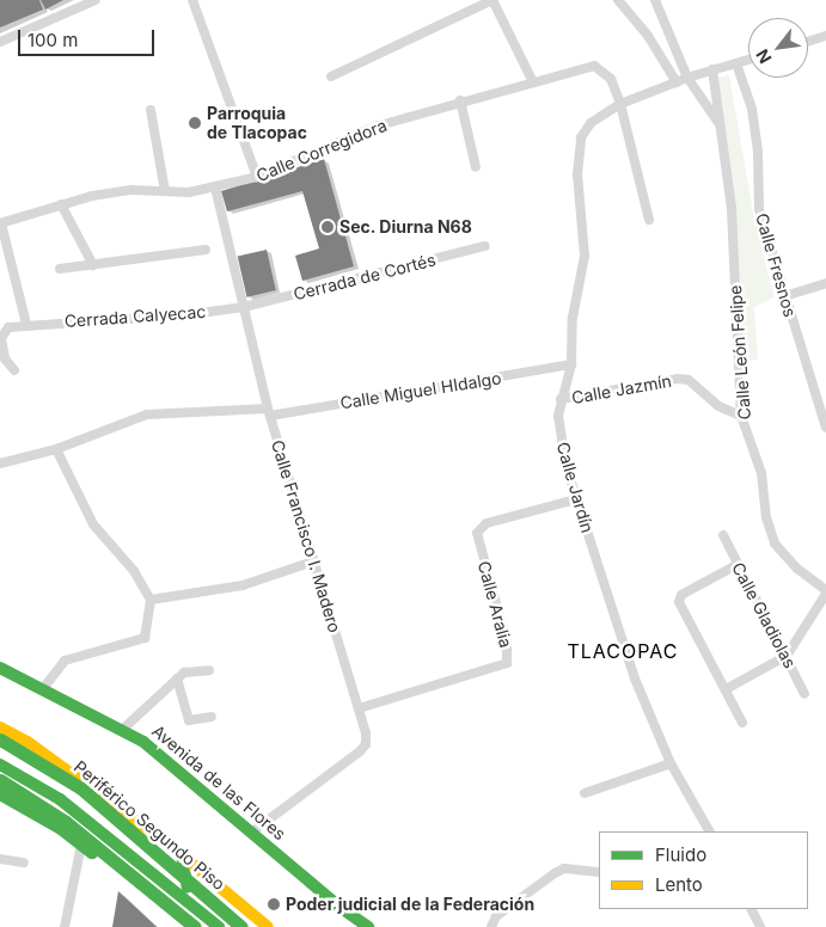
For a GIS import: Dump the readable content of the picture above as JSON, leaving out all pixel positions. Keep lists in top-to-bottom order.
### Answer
{
  "streets": {
    "main road": ["Avenida de las Flores", "Periférico Segundo Piso"],
    "street": [
      "Calle Corregidora",
      "Calle Fresnos",
      "Cerrada de Cortés",
      "Cerrada Calyecac",
      "Calle León Felipe",
      "Calle Jazmín",
      "Calle Miguel HIdalgo",
      "Calle Jardín",
      "Calle Francisco I. Madero",
      "Calle Aralia",
      "Calle Gladiolas"
    ]
  },
  "crossings": [
    ["Calle Corregidora", "Calle Jardín"],
    ["Calle Corregidora", "Calle Francisco I. Madero"],
    ["Calle Fresnos", "Calle Jardín"],
    ["Cerrada de Cortés", "Cerrada Calyecac"],
    ["Cerrada de Cortés", "Calle Francisco I. Madero"],
    ["Cerrada Calyecac", "Calle Francisco I. Madero"],
    ["Calle León Felipe", "Calle Jazmín"],
    ["Calle León Felipe", "Calle Jardín"],
    ["Calle Jazmín", "Calle Jardín"],
    ["Calle Miguel HIdalgo", "Calle Jardín"],
    ["Calle Miguel HIdalgo", "Calle Francisco I. Madero"],
    ["Calle Jardín", "Calle Aralia"],
    ["Calle Francisco I. Madero", "Calle Aralia"],
    ["Calle Francisco I. Madero", "Avenida de las Flores"]
  ],
  "districts": ["TLACOPAC"],
  "places": ["Parroquia de Tlacopac", "Sec. Diurna N68", "Poder judicial de la Federación"],
  "legend": ["Fluido", "Lento"],
  "scale_bar": "100 m",
  "north": "bottom left"
}
